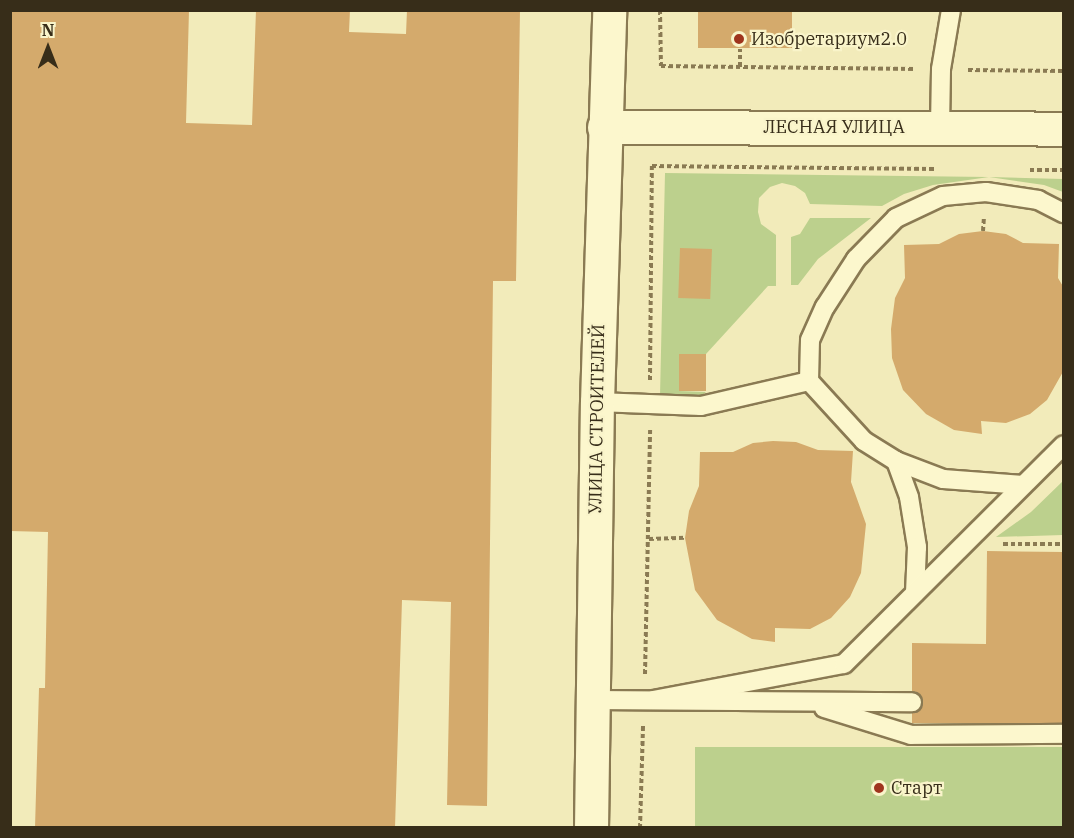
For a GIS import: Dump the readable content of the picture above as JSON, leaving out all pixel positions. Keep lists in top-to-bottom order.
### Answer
{
  "streets": {
    "street": ["ЛЕСНАЯ УЛИЦА", "УЛИЦА СТРОИТЕЛЕЙ"]
  },
  "crossings": [
    ["ЛЕСНАЯ УЛИЦА", "УЛИЦА СТРОИТЕЛЕЙ"]
  ],
  "places": ["Изобретариум2.0", "Старт"],
  "north": "top"
}
